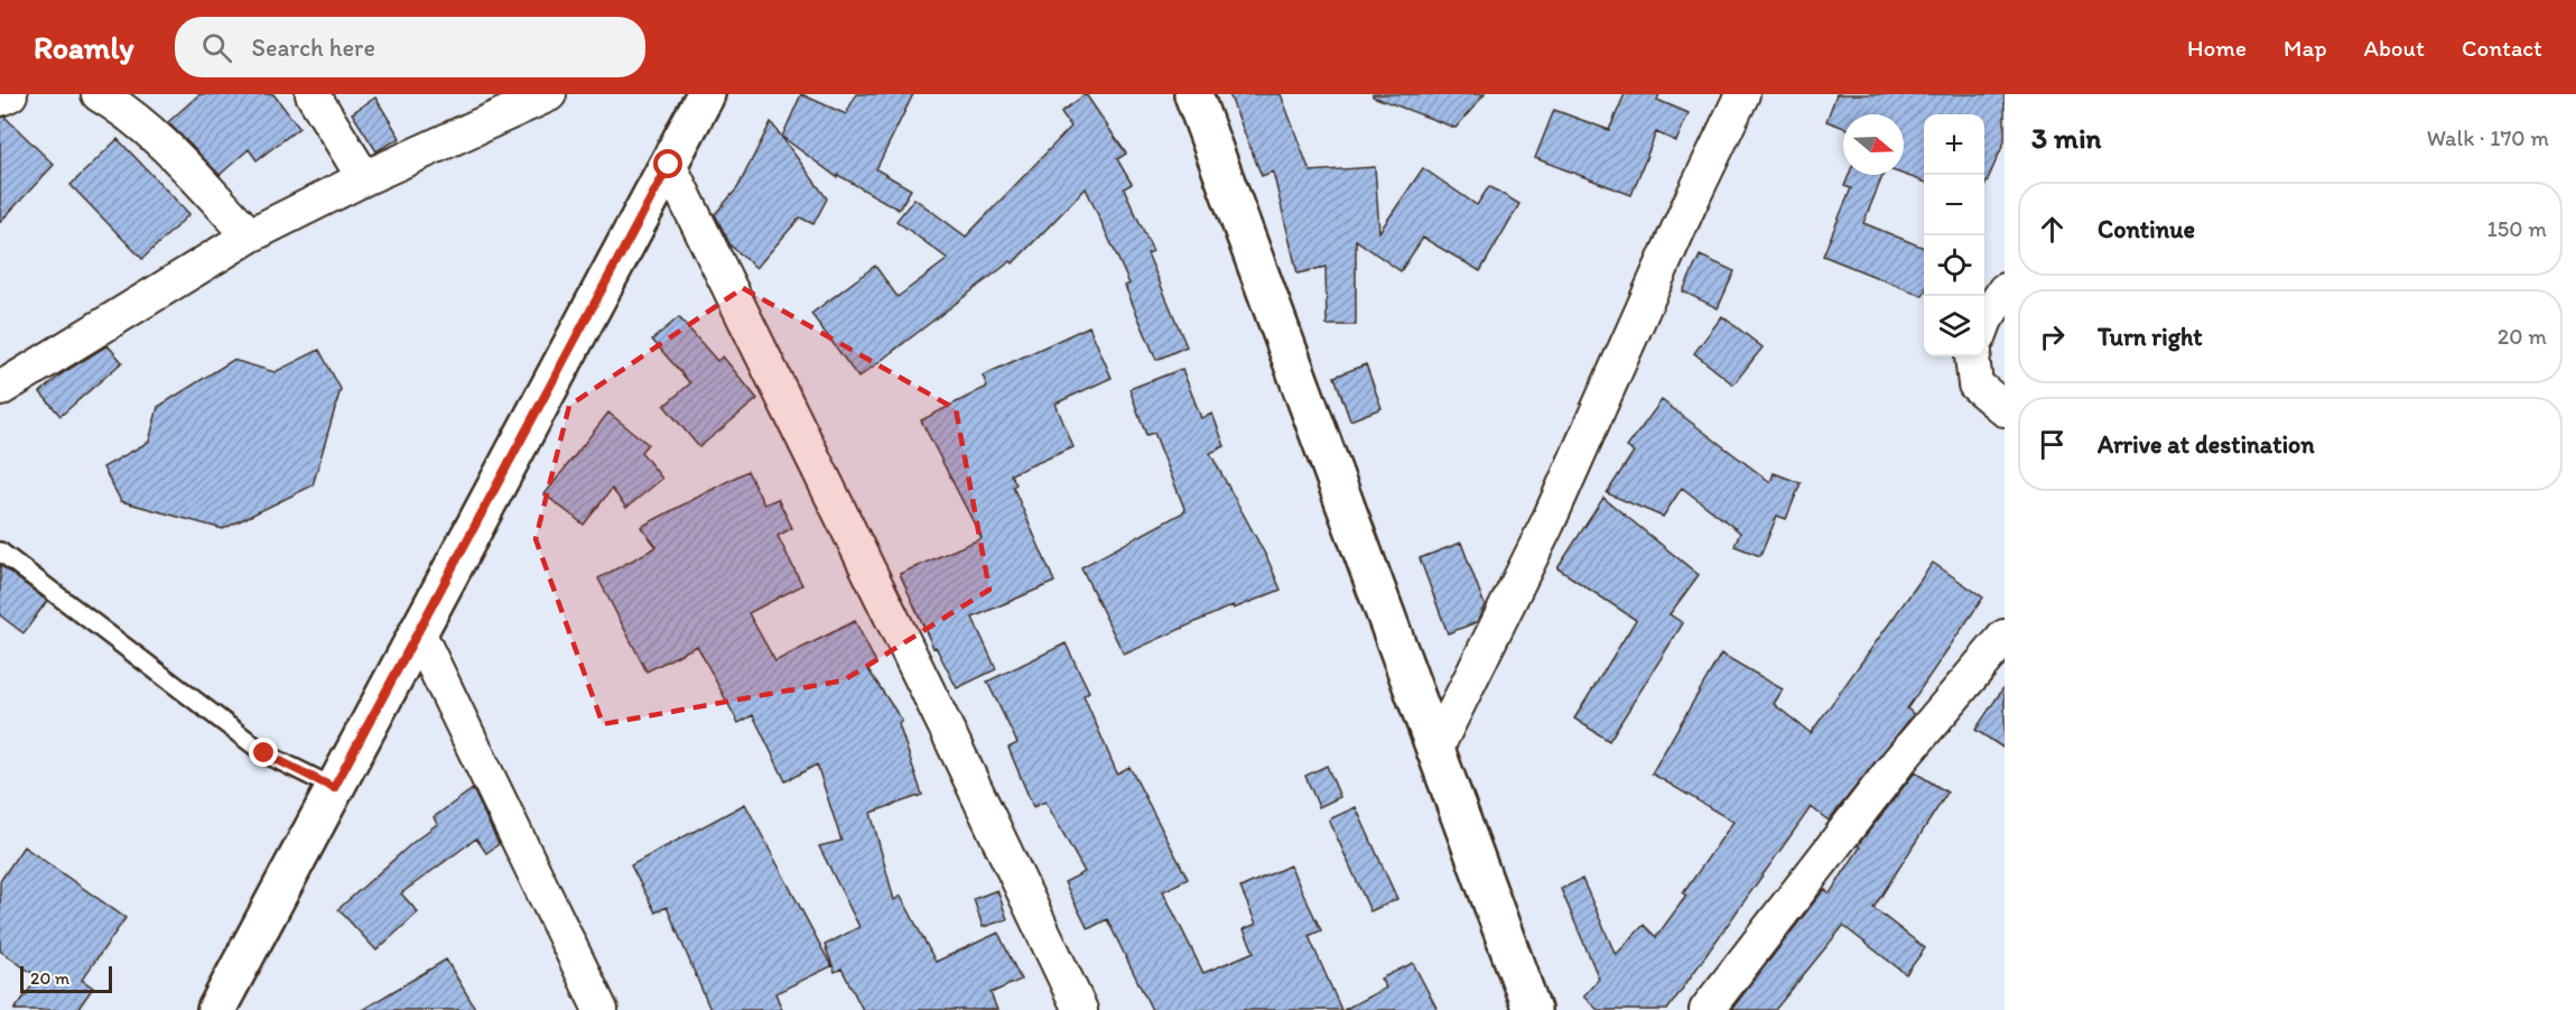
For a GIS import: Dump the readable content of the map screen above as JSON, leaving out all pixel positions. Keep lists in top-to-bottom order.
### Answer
{
  "scale_bar": "20 m",
  "north": "right",
  "page": {
    "header": "Roamly",
    "search": "Search here",
    "nav": [
      "Home",
      "Map",
      "About",
      "Contact"
    ],
    "heading": ["3 min", "Walk · 170 m"],
    "map_buttons": ["+", "−"],
    "list": [
      ["Continue", "150 m"],
      ["Turn right", "20 m"],
      "Arrive at destination"
    ],
    "scale": "20 m"
  }
}
